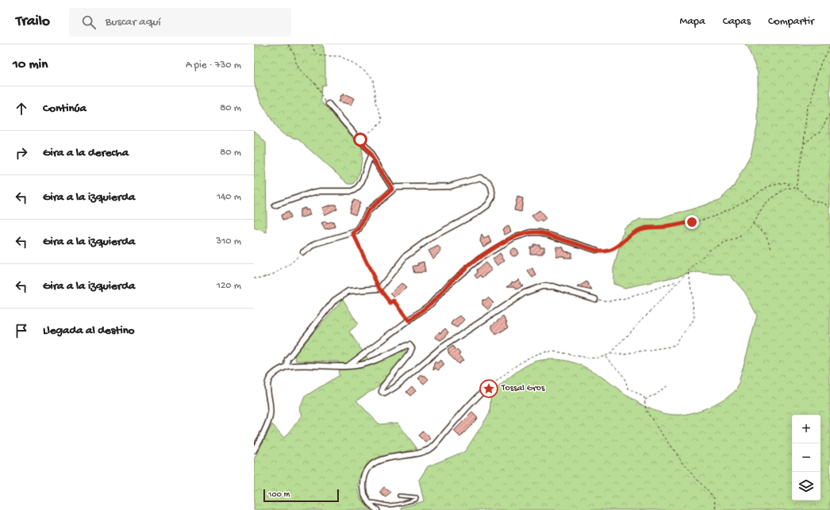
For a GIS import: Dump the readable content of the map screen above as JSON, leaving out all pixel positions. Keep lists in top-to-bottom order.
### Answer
{
  "places": {
    "place": ["Tossal Gros"]
  },
  "scale_bar": "100 m",
  "page": {
    "header": "Trailo",
    "search": "Buscar aquí",
    "nav": ["Mapa", "Capas", "Compartir"],
    "heading": ["10 min", "A pie · 730 m"],
    "list": [
      ["Continúa", "80 m"],
      ["Gira a la derecha", "80 m"],
      ["Gira a la izquierda", "140 m"],
      ["Gira a la izquierda", "310 m"],
      ["Gira a la izquierda", "120 m"],
      "Llegada al destino"
    ],
    "map_buttons": ["+", "−"],
    "scale": "100 m"
  }
}
